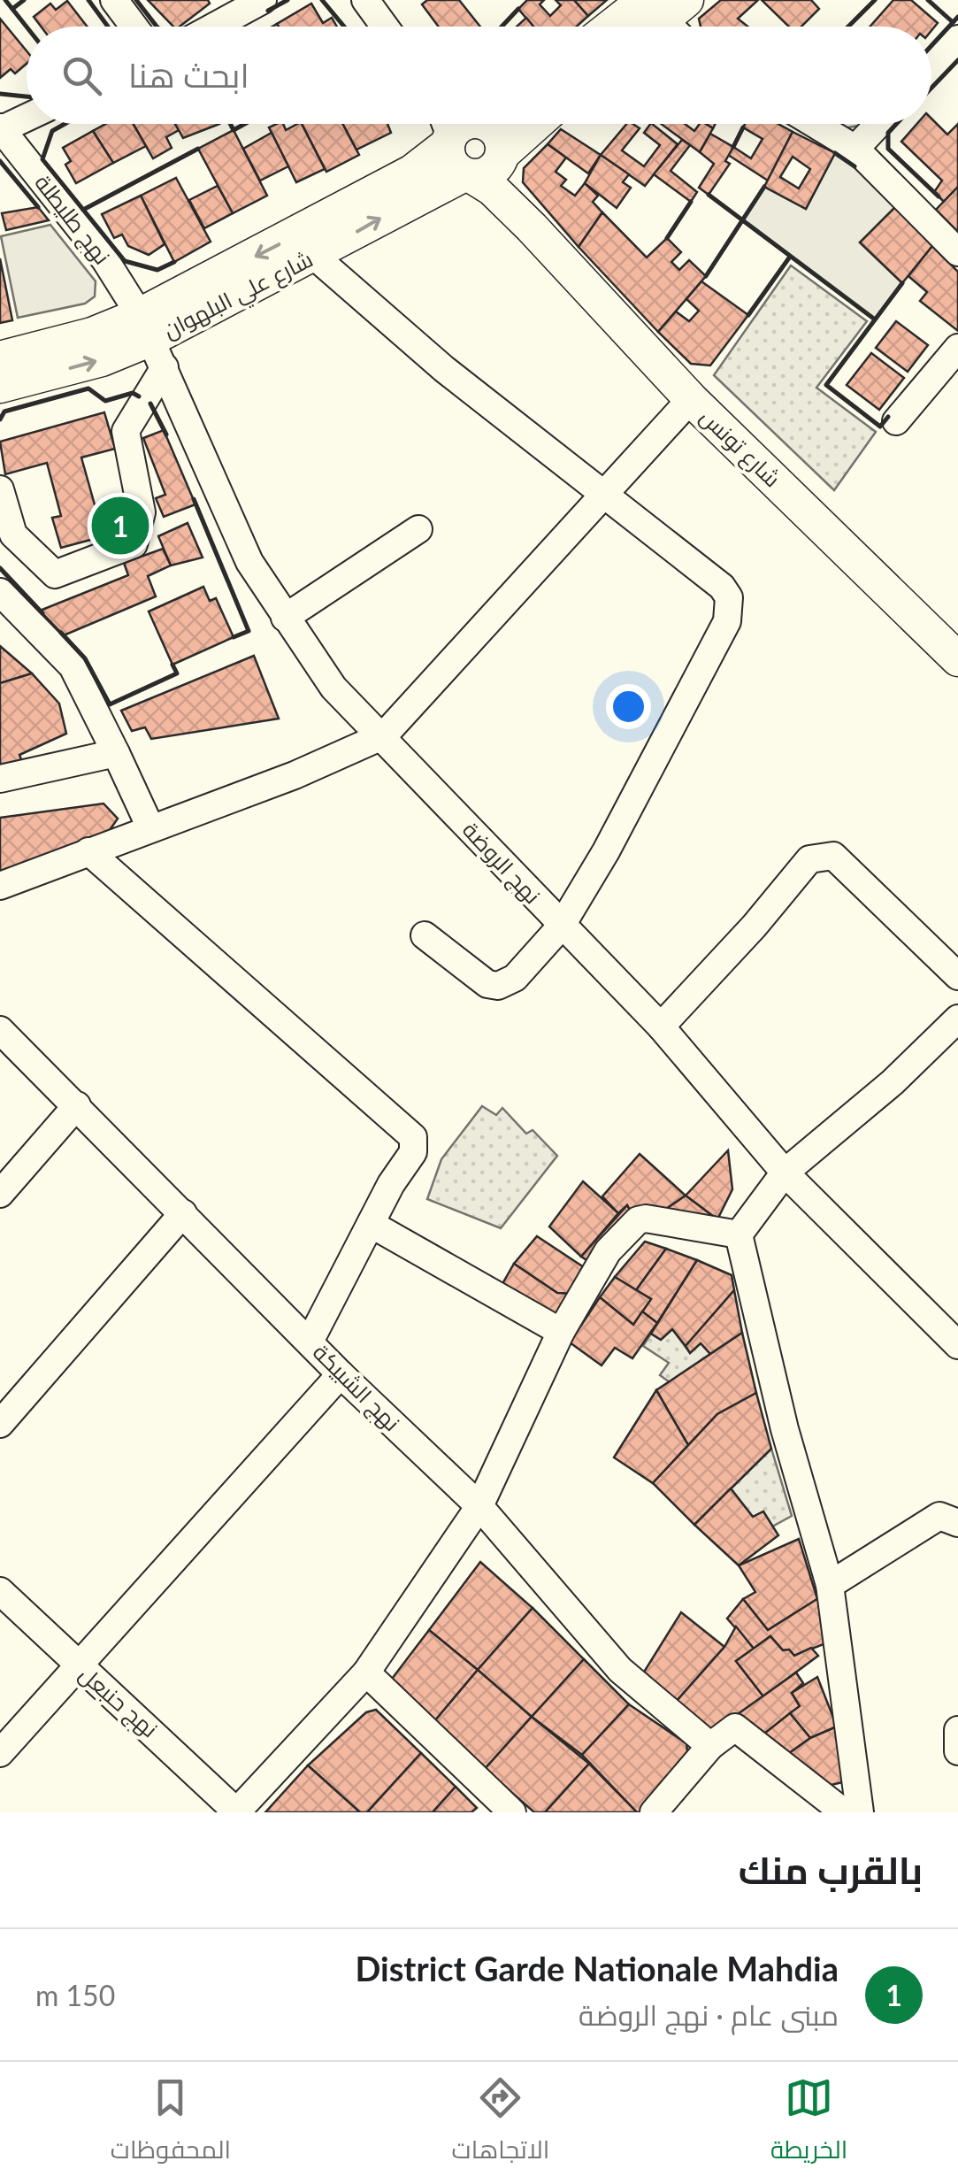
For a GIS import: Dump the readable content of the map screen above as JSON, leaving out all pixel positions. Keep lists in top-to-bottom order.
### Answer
{
  "streets": {
    "main road": ["شارع علي البلهوان", "شارع تونس"],
    "street": [
      "نهج طليطلة",
      "نهج الروضة",
      "نهج الشبيكة",
      "نهج حنبعل"
    ]
  },
  "crossings": [
    ["نهج طليطلة", "شارع علي البلهوان"],
    ["نهج طليطلة", "نهج الروضة"],
    ["شارع علي البلهوان", "شارع تونس"],
    ["شارع علي البلهوان", "نهج الروضة"]
  ],
  "page": {
    "search": "ابحث هنا",
    "pins": "1",
    "heading": "بالقرب منك",
    "list": [
      {
        "mark": "1",
        "name": "District Garde Nationale Mahdia",
        "note": "مبنى عام · نهج الروضة",
        "value": "150 m"
      }
    ],
    "nav": ["الخريطة", "الاتجاهات", "المحفوظات"]
  }
}
